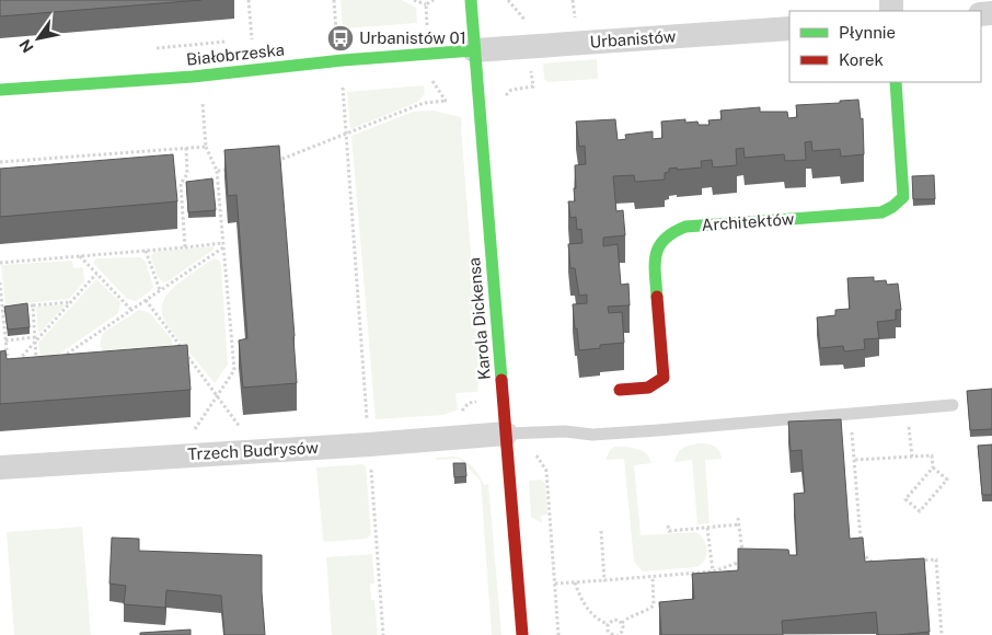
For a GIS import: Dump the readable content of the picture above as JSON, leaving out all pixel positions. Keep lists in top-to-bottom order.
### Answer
{
  "streets": {
    "street": [
      "Urbanistów",
      "Białobrzeska",
      "Architektów",
      "Karola Dickensa",
      "Trzech Budrysów"
    ]
  },
  "crossings": [
    ["Urbanistów", "Białobrzeska"],
    ["Urbanistów", "Karola Dickensa"],
    ["Białobrzeska", "Karola Dickensa"],
    ["Karola Dickensa", "Trzech Budrysów"]
  ],
  "places": {
    "bus stop": ["Urbanistów 01"]
  },
  "legend": ["Płynnie", "Korek"],
  "north": "bottom left"
}
